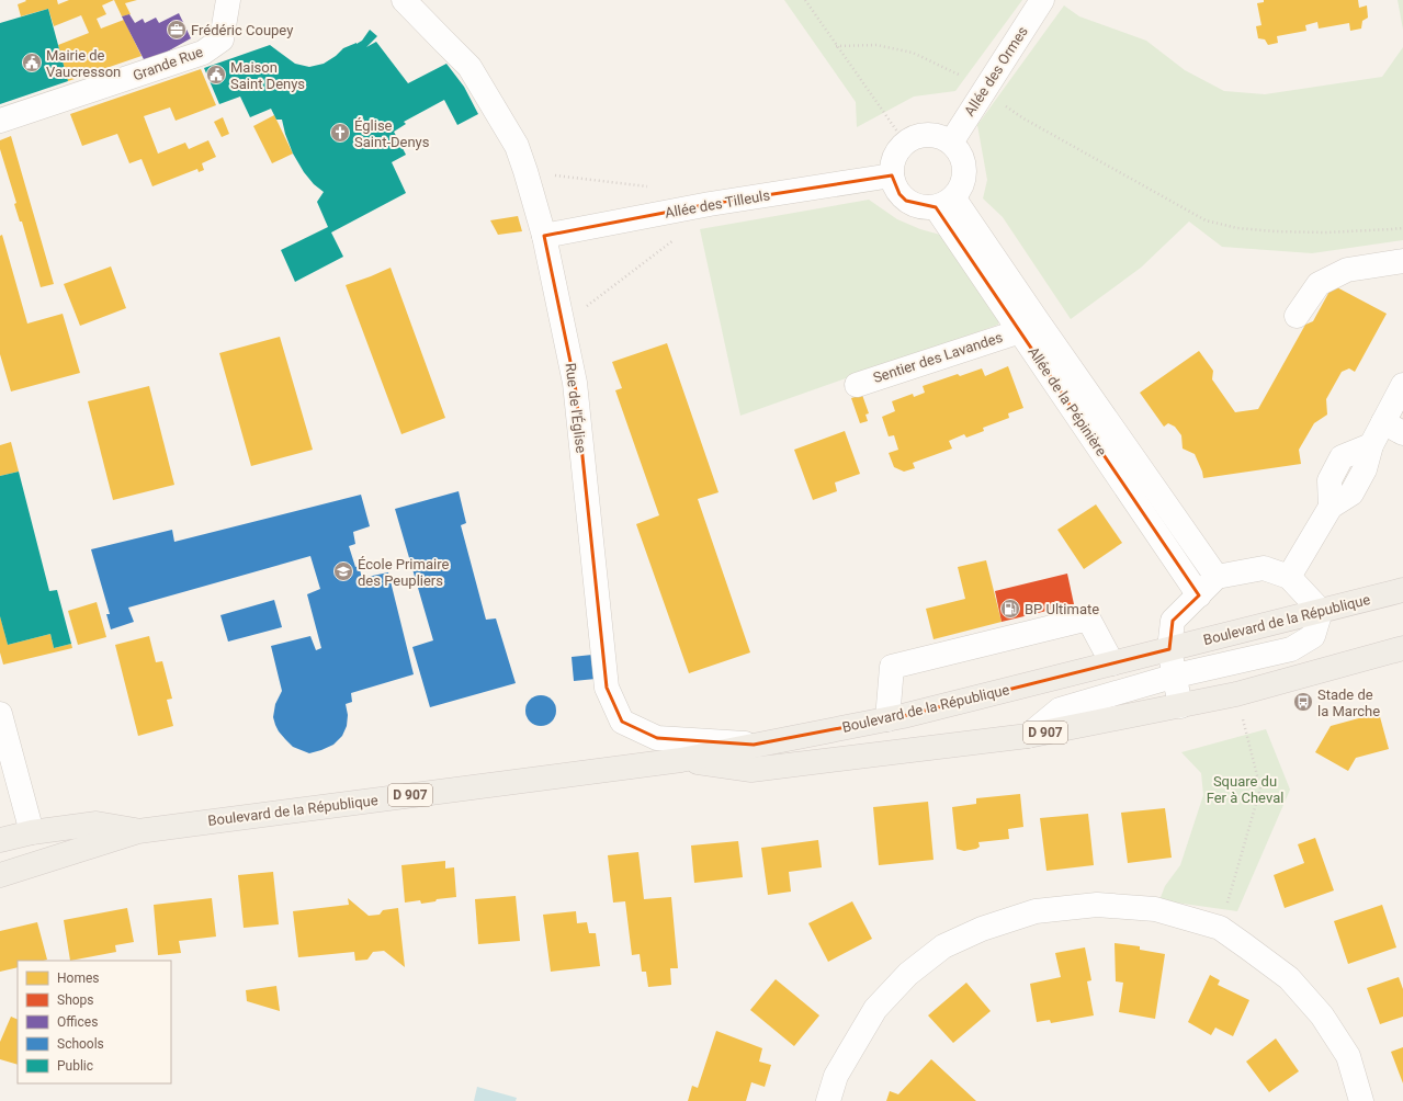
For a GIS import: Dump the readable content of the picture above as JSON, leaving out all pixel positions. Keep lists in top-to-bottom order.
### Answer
{
  "streets": {
    "main road": ["Boulevard de la République", "D 907"],
    "street": [
      "Grande Rue",
      "Allée des Ormes",
      "Allée des Tilleuls",
      "Sentier des Lavandes",
      "Allée de la Pépinière",
      "Rue de l'Église"
    ]
  },
  "crossings": [
    ["Allée des Ormes", "Allée des Tilleuls"],
    ["Allée des Ormes", "Allée de la Pépinière"],
    ["Allée des Tilleuls", "Allée de la Pépinière"],
    ["Allée des Tilleuls", "Rue de l'Église"],
    ["Sentier des Lavandes", "Allée de la Pépinière"],
    ["Rue de l'Église", "Boulevard de la République"]
  ],
  "parks": ["Square du Fer à Cheval"],
  "places": {
    "office": ["Frédéric Coupey"],
    "public building": ["Mairie de Vaucresson", "Maison Saint Denys"],
    "church": ["Église Saint-Denys"],
    "school or university": ["École Primaire des Peupliers"],
    "fuel station": ["BP Ultimate"],
    "bus stop": ["Stade de la Marche"]
  },
  "legend": [
    "Homes",
    "Shops",
    "Offices",
    "Schools",
    "Public"
  ]
}
